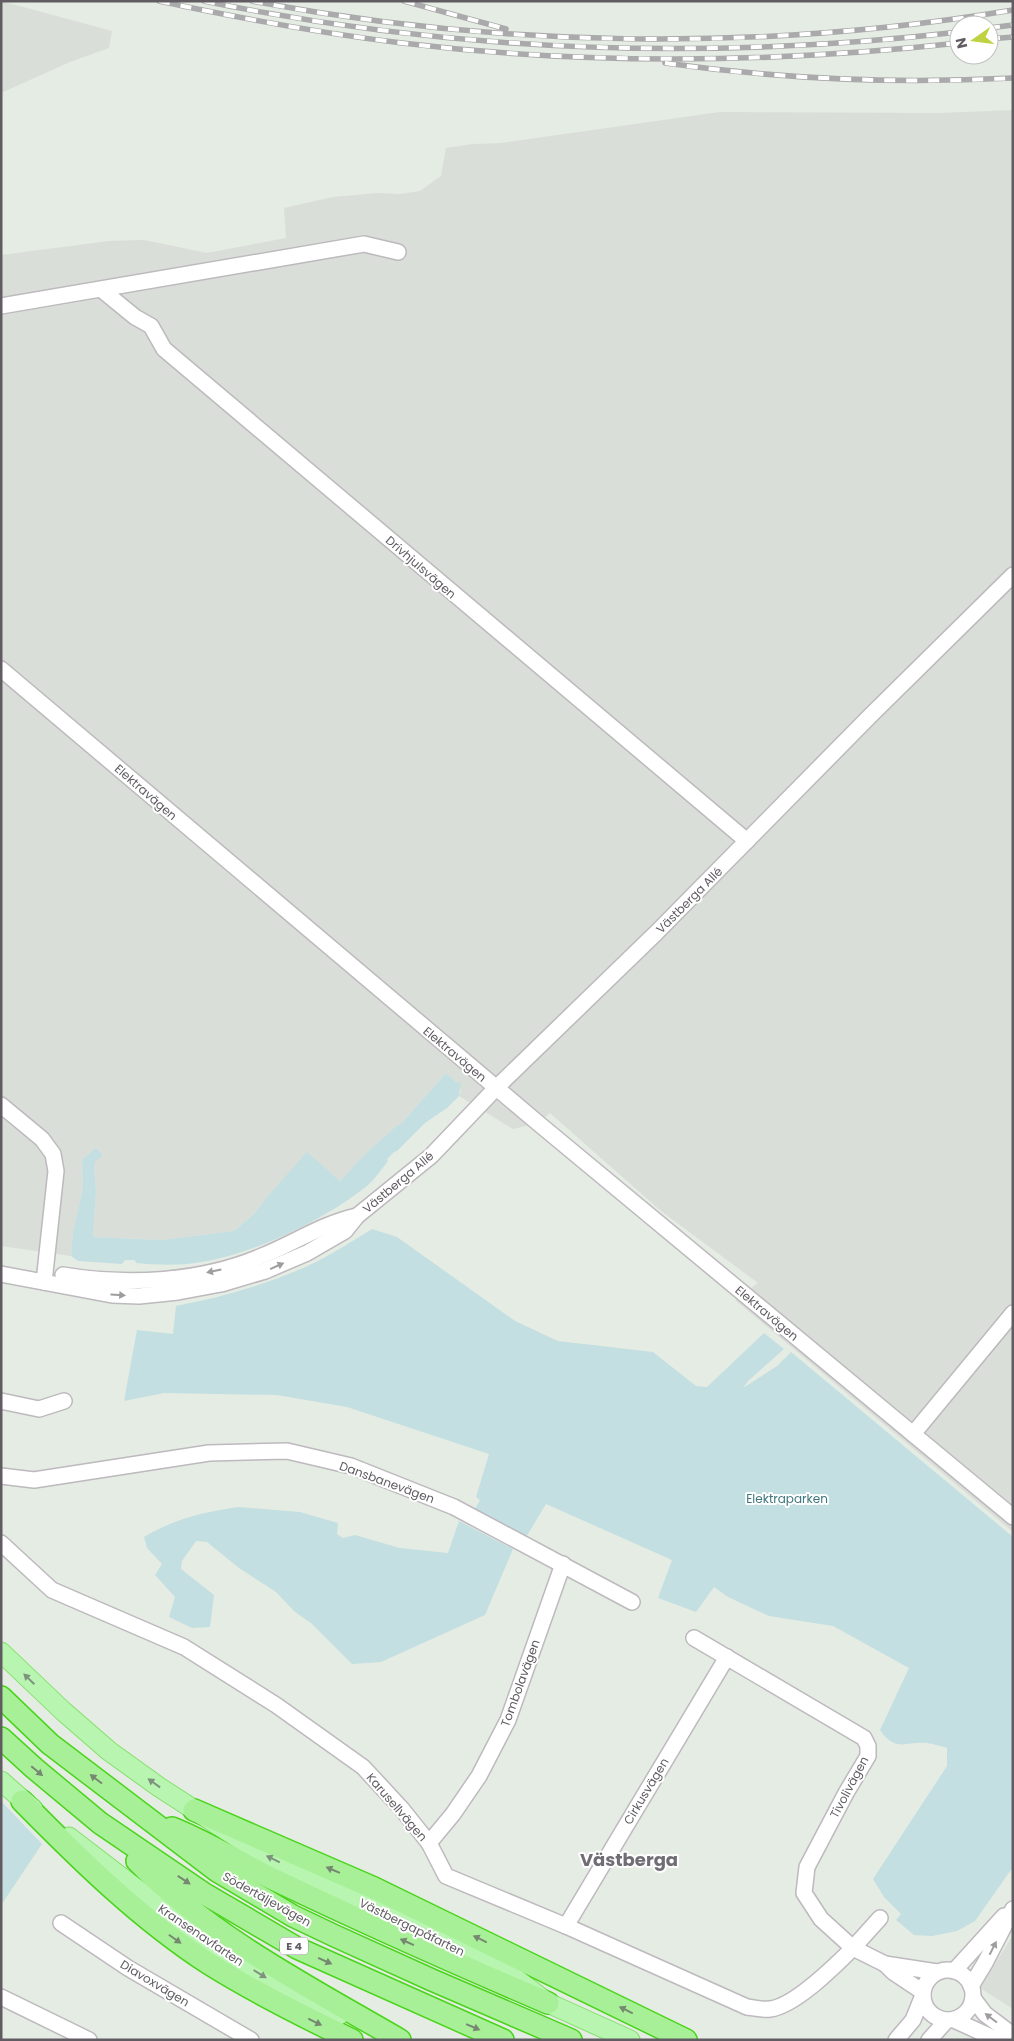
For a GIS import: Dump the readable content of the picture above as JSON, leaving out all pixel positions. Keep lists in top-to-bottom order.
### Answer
{
  "streets": {
    "highway": ["Södertäljevägen", "E 4"],
    "main road": ["Västbergapåfarten", "Kransenavfarten"],
    "street": [
      "Drivhjulsvägen",
      "Elektravägen",
      "Västberga Allé",
      "Dansbanevägen",
      "Tombolavägen",
      "Tivolivägen",
      "Cirkusvägen",
      "Karusellvägen",
      "Diavoxvägen"
    ]
  },
  "crossings": [
    ["Drivhjulsvägen", "Västberga Allé"],
    ["Elektravägen", "Västberga Allé"],
    ["Dansbanevägen", "Tombolavägen"],
    ["Tombolavägen", "Karusellvägen"],
    ["Tivolivägen", "Cirkusvägen"],
    ["Tivolivägen", "Karusellvägen"],
    ["Cirkusvägen", "Karusellvägen"],
    ["Södertäljevägen", "E 4"],
    ["Kransenavfarten", "E 4"]
  ],
  "one_way": ["Västbergapåfarten"],
  "districts": ["Västberga"],
  "parks": ["Elektraparken"],
  "north": "left"
}
